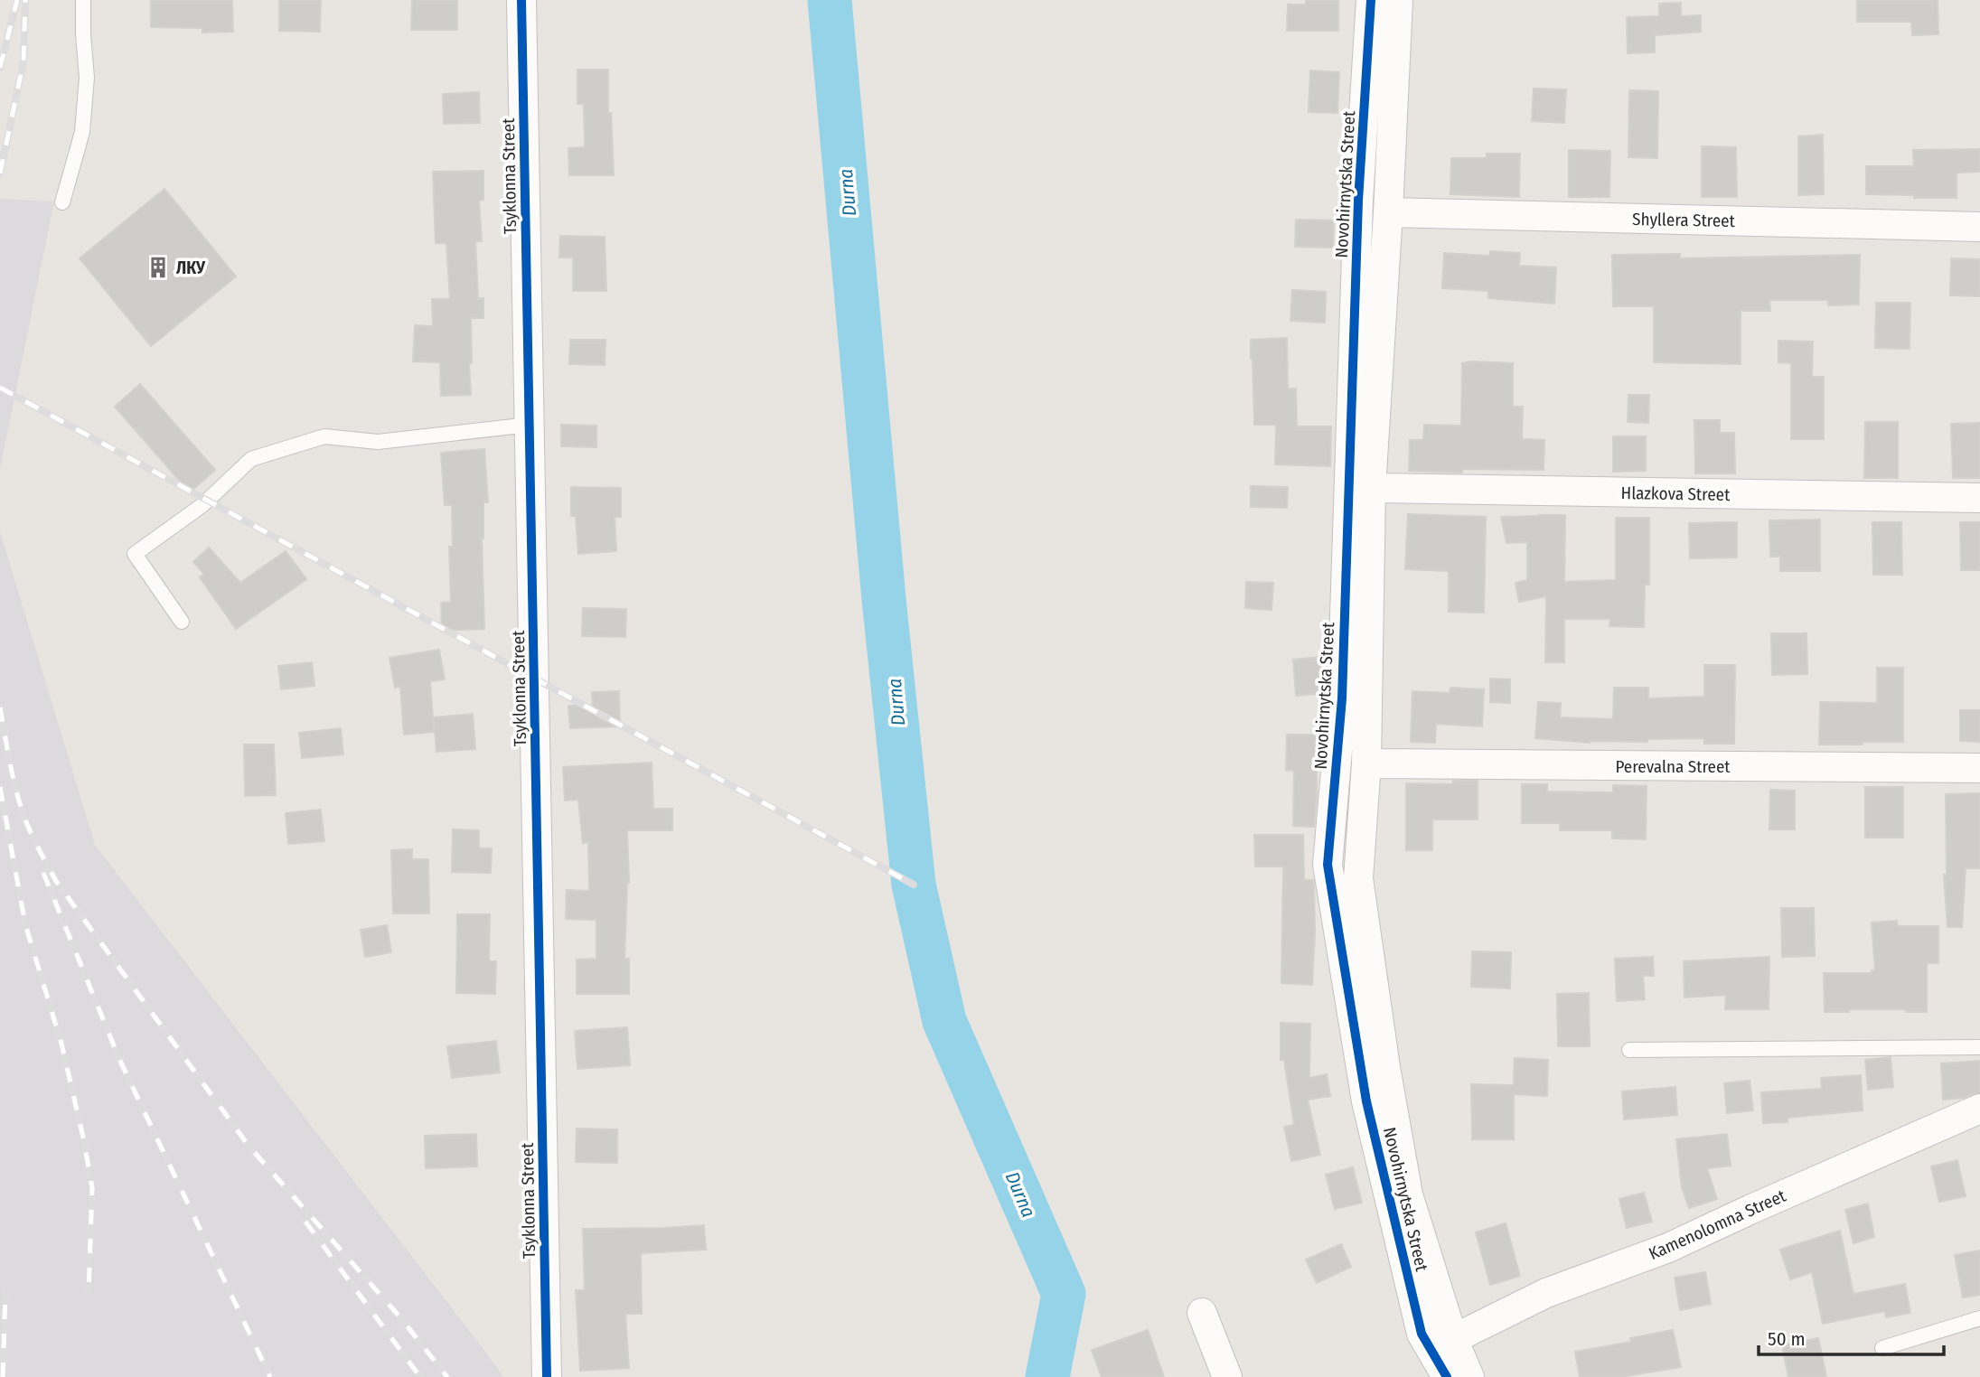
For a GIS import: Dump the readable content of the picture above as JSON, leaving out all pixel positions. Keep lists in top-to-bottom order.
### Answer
{
  "streets": {
    "street": [
      "Tsyklonna Street",
      "Novohirnytska Street",
      "Shyllera Street",
      "Hlazkova Street",
      "Perevalna Street",
      "Kamenolomna Street"
    ]
  },
  "crossings": [
    ["Novohirnytska Street", "Shyllera Street"],
    ["Novohirnytska Street", "Hlazkova Street"],
    ["Novohirnytska Street", "Perevalna Street"],
    ["Novohirnytska Street", "Kamenolomna Street"]
  ],
  "water": ["Durna"],
  "places": {
    "building": ["ЛКУ"]
  },
  "scale_bar": "50 m"
}
